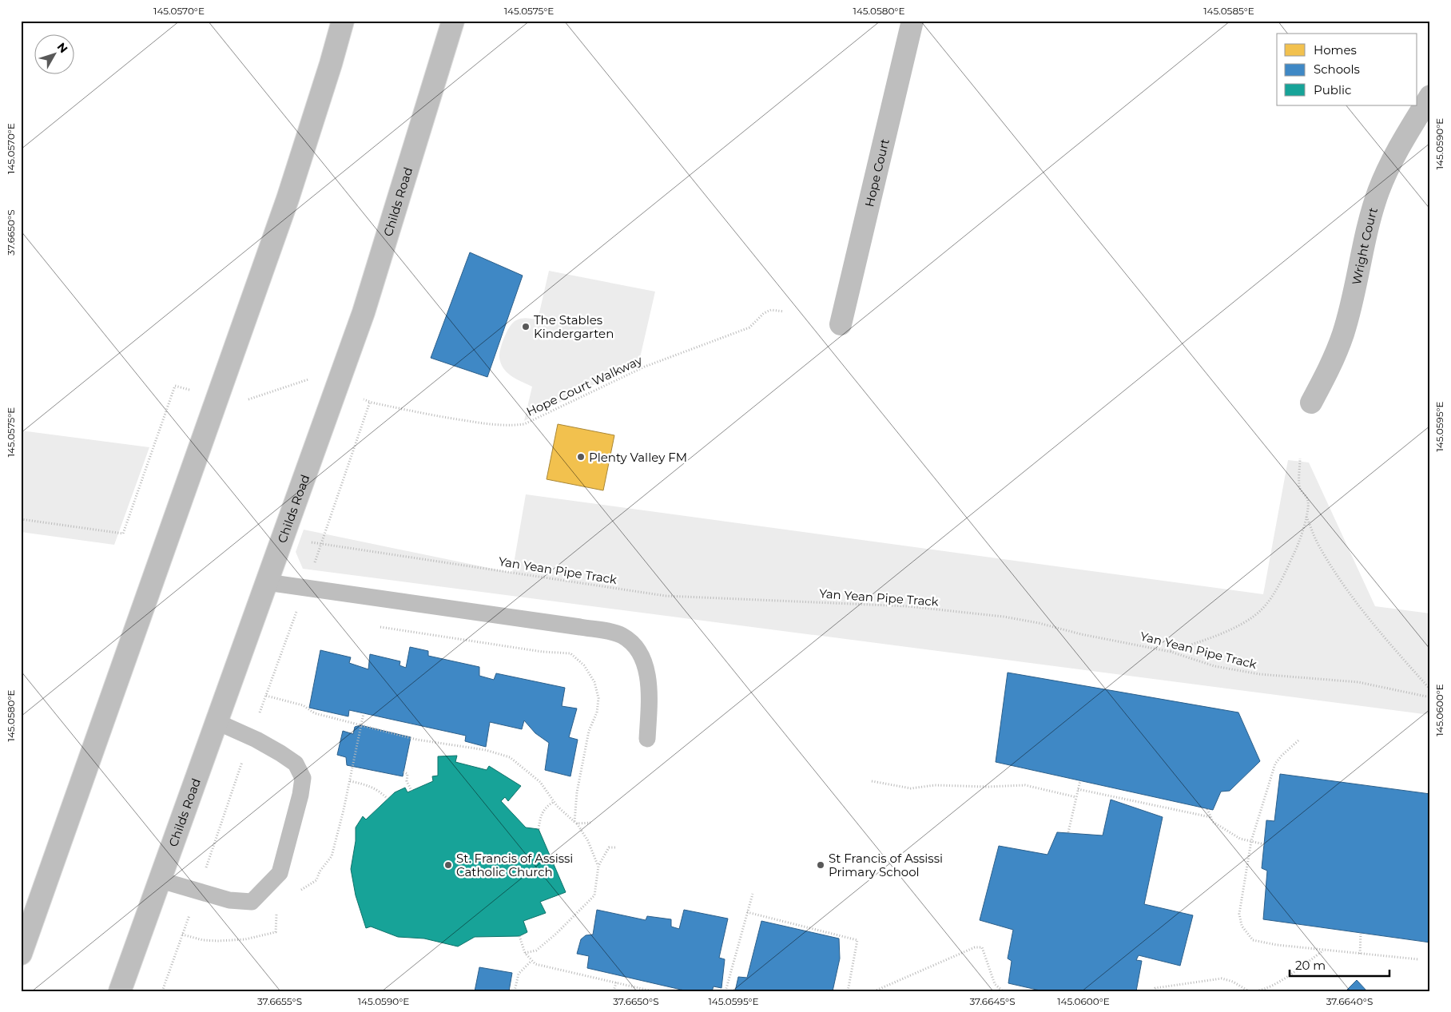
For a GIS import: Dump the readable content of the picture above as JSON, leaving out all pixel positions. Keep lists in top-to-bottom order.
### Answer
{
  "streets": {
    "main road": ["Hope Court", "Childs Road", "Wright Court"],
    "path": ["Hope Court Walkway", "Yan Yean Pipe Track"]
  },
  "crossings": [
    ["Childs Road", "Hope Court Walkway"]
  ],
  "places": [
    "The Stables Kindergarten",
    "Plenty Valley FM",
    "St. Francis of Assissi Catholic Church",
    "St Francis of Assissi Primary School"
  ],
  "legend": ["Homes", "Schools", "Public"],
  "scale_bar": "20 m",
  "north": "top right",
  "coordinates": [
    "145.0570°E",
    "145.0575°E",
    "145.0580°E",
    "145.0585°E",
    "145.0590°E",
    "37.6650°S",
    "145.0595°E",
    "145.0600°E",
    "37.6655°S",
    "37.6645°S",
    "37.6640°S"
  ]
}
